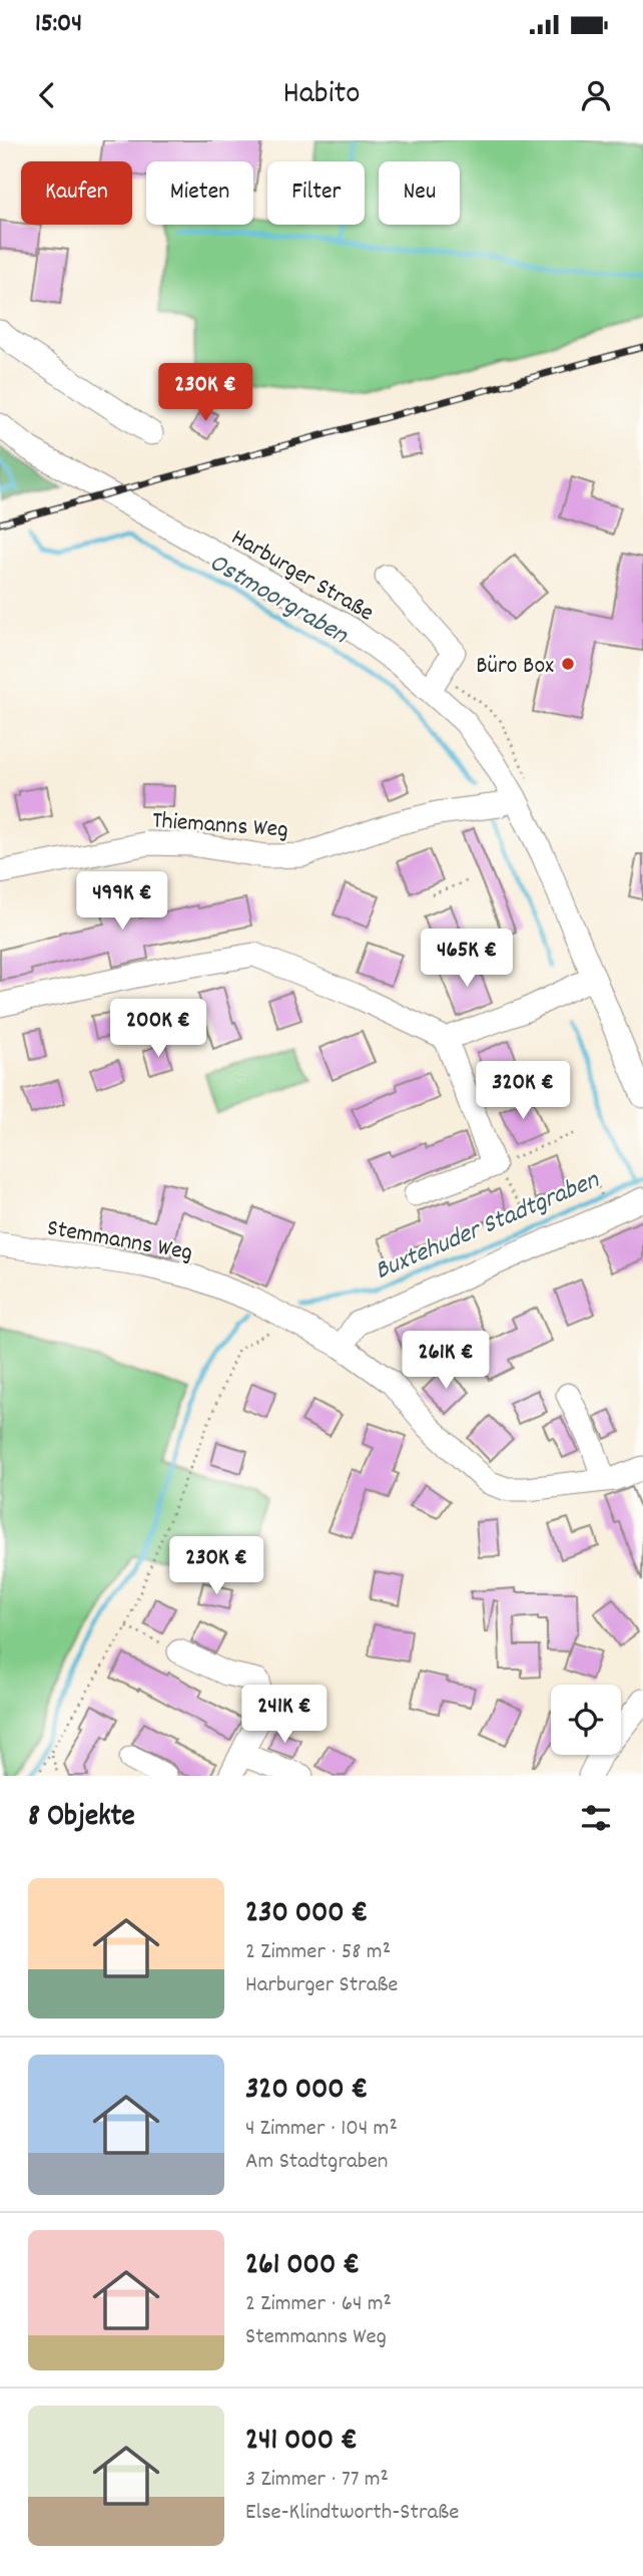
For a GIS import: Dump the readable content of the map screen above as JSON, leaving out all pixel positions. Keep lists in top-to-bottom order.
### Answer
{
  "streets": {
    "street": ["Harburger Straße", "Thiemanns Weg", "Stemmanns Weg"]
  },
  "crossings": [
    ["Harburger Straße", "Thiemanns Weg"]
  ],
  "water": ["Ostmoorgraben", "Buxtehuder Stadtgraben"],
  "places": ["Büro Box"],
  "page": {
    "status": "15:04",
    "header": "Habito",
    "chip": [
      "Kaufen",
      "Mieten",
      "Filter",
      "Neu"
    ],
    "price": [
      "230K €",
      "499K €",
      "465K €",
      "200K €",
      "320K €",
      "261K €",
      "230K €",
      "241K €"
    ],
    "heading": "8 Objekte",
    "list": [
      {
        "name": "230 000 €",
        "note": "2 Zimmer · 58 m² · Harburger Straße"
      },
      {
        "name": "320 000 €",
        "note": "4 Zimmer · 104 m² · Am Stadtgraben"
      },
      {
        "name": "261 000 €",
        "note": "2 Zimmer · 64 m² · Stemmanns Weg"
      },
      {
        "name": "241 000 €",
        "note": "3 Zimmer · 77 m² · Else-Klindtworth-Straße"
      }
    ]
  }
}
